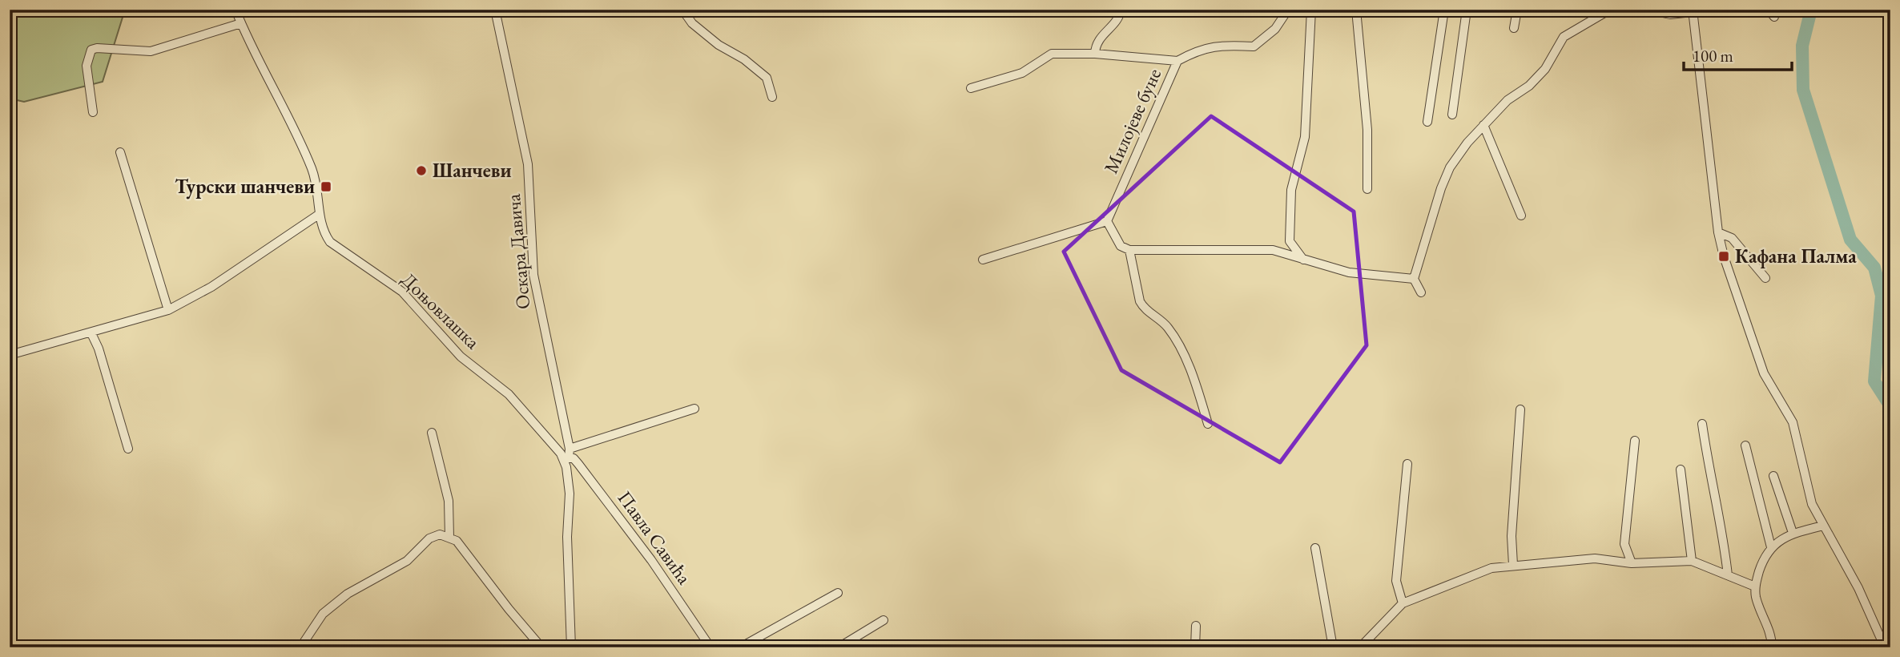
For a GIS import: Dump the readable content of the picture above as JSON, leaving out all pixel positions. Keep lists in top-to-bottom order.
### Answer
{
  "streets": {
    "street": [
      "Милојеве буне",
      "Оскара Давича",
      "Доњовлашка",
      "Павла Савића"
    ]
  },
  "crossings": [
    ["Оскара Давича", "Доњовлашка"],
    ["Оскара Давича", "Павла Савића"],
    ["Доњовлашка", "Павла Савића"]
  ],
  "places": {
    "other": ["Шанчеви"],
    "transit": ["Турски шанчеви", "Кафана Палма"]
  },
  "scale_bar": "100 m"
}
